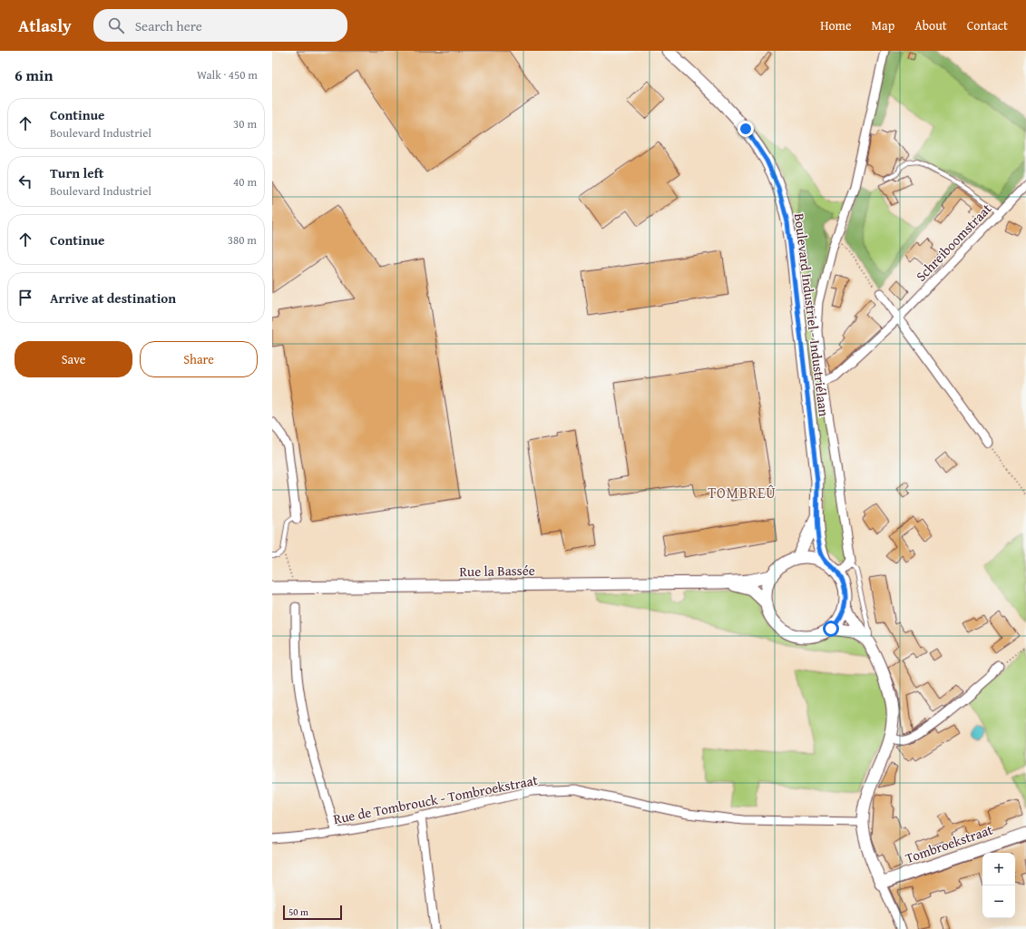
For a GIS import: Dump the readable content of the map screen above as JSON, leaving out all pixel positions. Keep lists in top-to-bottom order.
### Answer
{
  "streets": {
    "main road": ["Boulevard Industriel - Industriélaan", "Rue la Bassée", "Tombroekstraat"],
    "street": ["Schreiboomstraat", "Rue de Tombrouck - Tombroekstraat"]
  },
  "crossings": [
    ["Boulevard Industriel - Industriélaan", "Rue la Bassée"]
  ],
  "districts": ["TOMBREÛ"],
  "scale_bar": "50 m",
  "page": {
    "header": "Atlasly",
    "search": "Search here",
    "nav": [
      "Home",
      "Map",
      "About",
      "Contact"
    ],
    "heading": ["6 min", "Walk · 450 m"],
    "list": [
      ["Continue", "Boulevard Industriel", "30 m"],
      ["Turn left", "Boulevard Industriel", "40 m"],
      ["Continue", "380 m"],
      "Arrive at destination"
    ],
    "buttons": ["Save", "Share"],
    "map_buttons": ["+", "−"],
    "scale": "50 m"
  }
}
